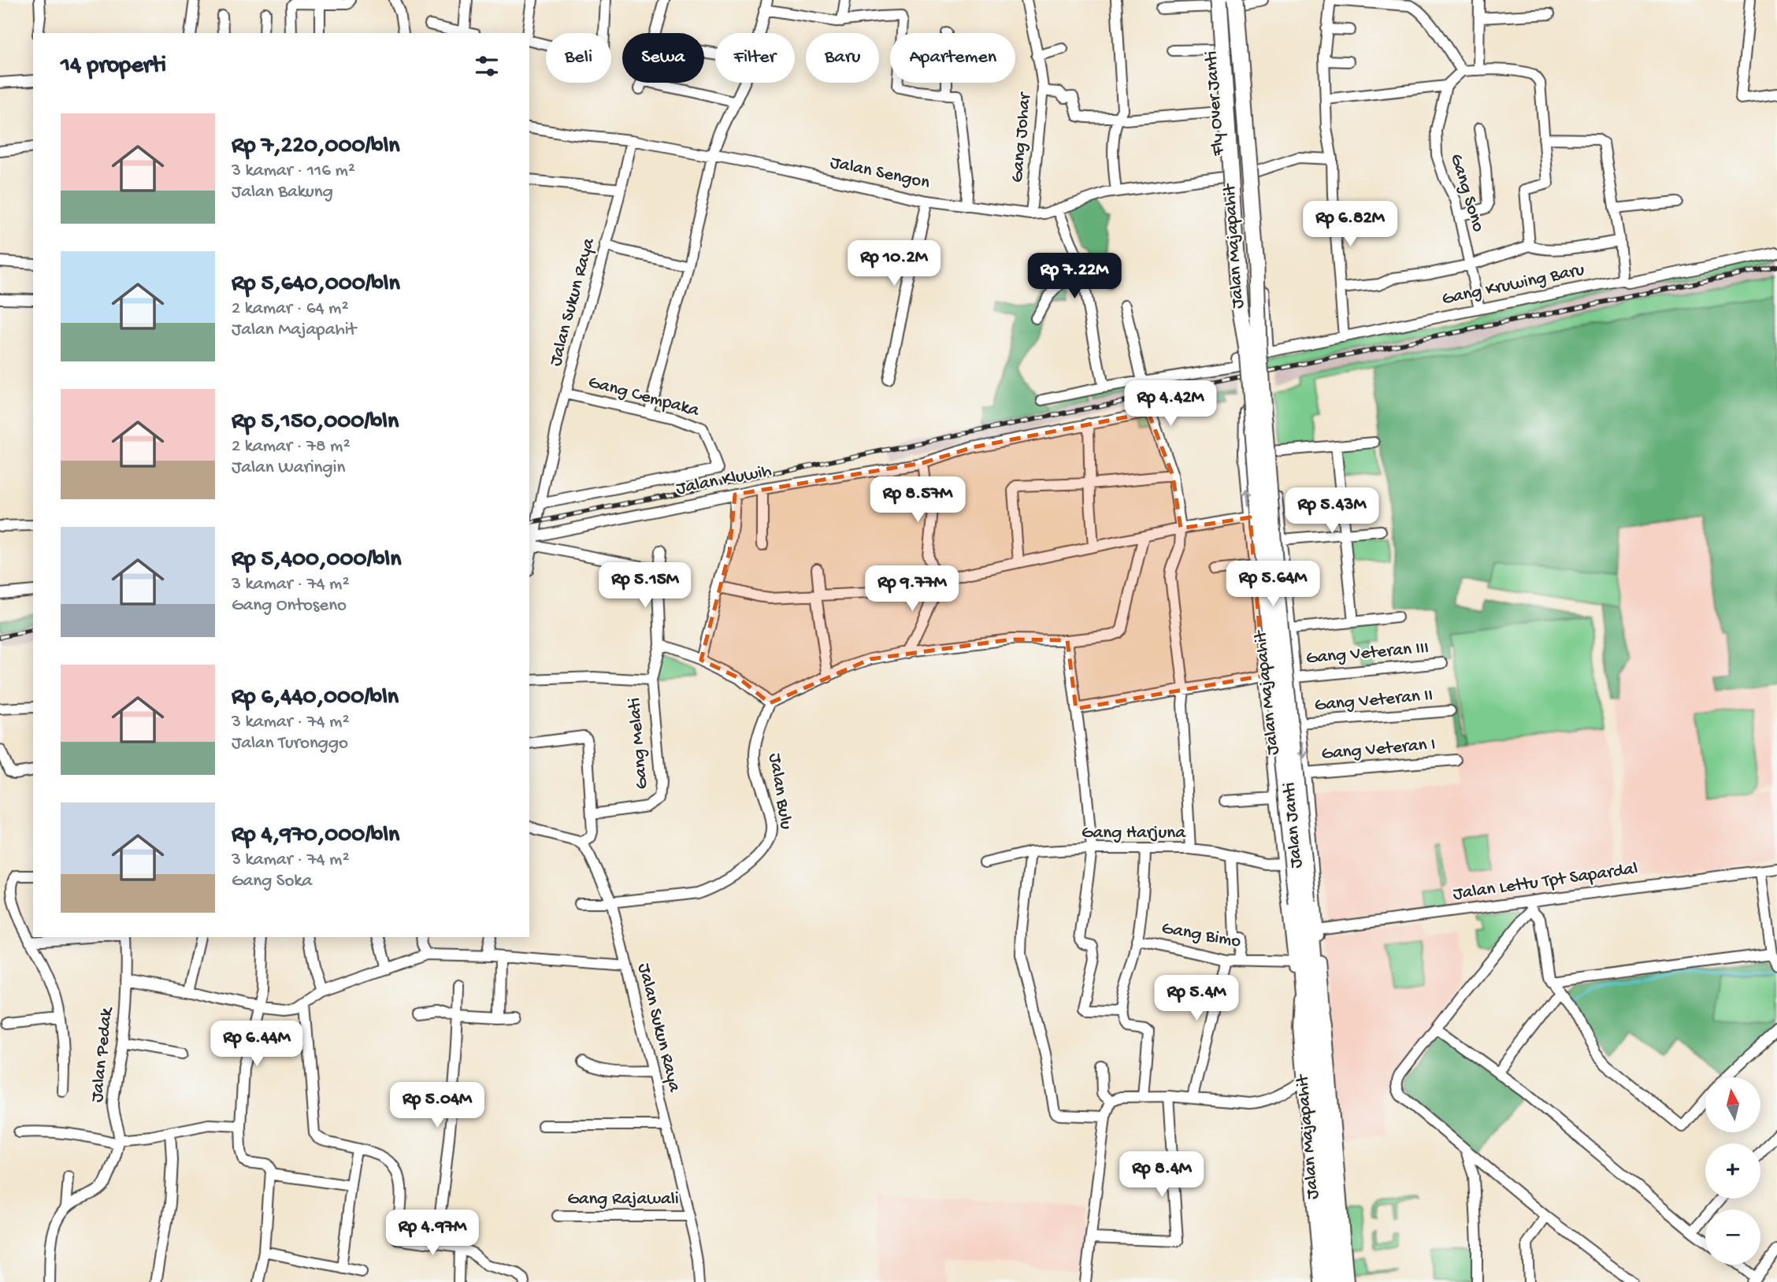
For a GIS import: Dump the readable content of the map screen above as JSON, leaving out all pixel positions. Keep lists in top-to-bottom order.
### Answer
{
  "streets": {
    "highway": ["Fly Over Janti", "Jalan Majapahit"],
    "street": [
      "Gang Johar",
      "Jalan Sengon",
      "Gang Sono",
      "Gang Kruwing Baru",
      "Jalan Sukun Raya",
      "Gang Cempaka",
      "Jalan Kluwih",
      "Gang Veteran III",
      "Gang Veteran II",
      "Gang Melati",
      "Gang Veteran I",
      "Jalan Bulu",
      "Jalan Janti",
      "Gang Harjuna",
      "Jalan Lettu Tpt Sapardal",
      "Gang Bimo",
      "Jalan Pedak",
      "Gang Rajawali"
    ]
  },
  "crossings": [
    ["Fly Over Janti", "Jalan Majapahit"],
    ["Gang Johar", "Jalan Sengon"],
    ["Jalan Sengon", "Jalan Sukun Raya"],
    ["Gang Sono", "Gang Kruwing Baru"],
    ["Jalan Majapahit", "Gang Kruwing Baru"],
    ["Jalan Sukun Raya", "Gang Cempaka"],
    ["Jalan Sukun Raya", "Jalan Kluwih"],
    ["Jalan Sukun Raya", "Jalan Bulu"],
    ["Jalan Sukun Raya", "Gang Rajawali"],
    ["Gang Veteran III", "Jalan Janti"],
    ["Gang Veteran II", "Jalan Janti"],
    ["Gang Veteran I", "Jalan Janti"],
    ["Jalan Janti", "Gang Harjuna"],
    ["Jalan Janti", "Jalan Lettu Tpt Sapardal"],
    ["Jalan Janti", "Gang Bimo"]
  ],
  "north": "top",
  "page": {
    "chip": [
      "Beli",
      "Sewa",
      "Filter",
      "Baru",
      "Apartemen"
    ],
    "heading": "14 properti",
    "list": [
      {
        "name": "Rp 7,220,000/bln",
        "note": "3 kamar · 116 m² · Jalan Bakung"
      },
      {
        "name": "Rp 5,640,000/bln",
        "note": "2 kamar · 64 m² · Jalan Majapahit"
      },
      {
        "name": "Rp 5,150,000/bln",
        "note": "2 kamar · 78 m² · Jalan Waringin"
      },
      {
        "name": "Rp 5,400,000/bln",
        "note": "3 kamar · 74 m² · Gang Ontoseno"
      },
      {
        "name": "Rp 6,440,000/bln",
        "note": "3 kamar · 74 m² · Jalan Turonggo"
      },
      {
        "name": "Rp 4,970,000/bln",
        "note": "3 kamar · 74 m² · Gang Soka"
      }
    ],
    "price": [
      "Rp 6.82M",
      "Rp 10.2M",
      "Rp 7.22M",
      "Rp 4.42M",
      "Rp 8.57M",
      "Rp 5.43M",
      "Rp 5.64M",
      "Rp 5.15M",
      "Rp 9.77M",
      "Rp 5.4M",
      "Rp 6.44M",
      "Rp 5.04M",
      "Rp 8.4M",
      "Rp 4.97M"
    ],
    "map_buttons": ["+", "−"]
  }
}
